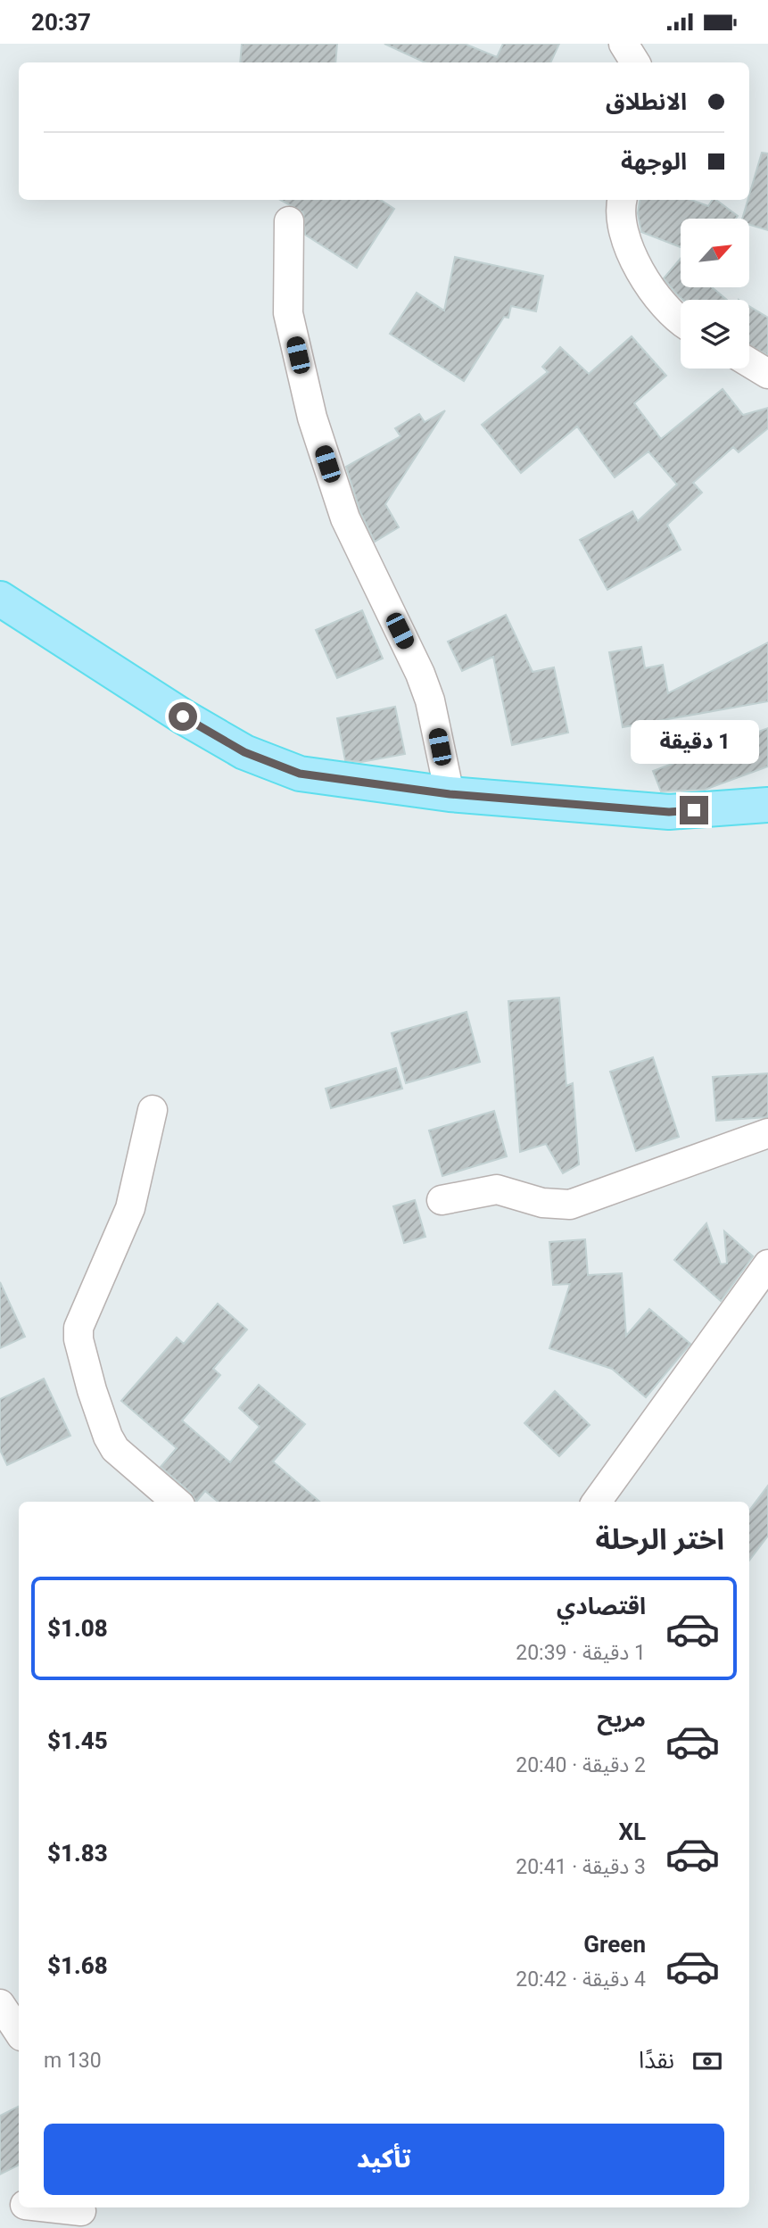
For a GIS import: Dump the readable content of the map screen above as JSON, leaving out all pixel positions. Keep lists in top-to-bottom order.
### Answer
{
  "north": "top right",
  "page": {
    "status": "20:37",
    "banner": ["الانطلاق", "الوجهة"],
    "bubble": "1 دقيقة",
    "heading": "اختر الرحلة",
    "list": [
      {
        "name": "اقتصادي",
        "note": "1 دقيقة · 20:39",
        "value": "$1.08"
      },
      {
        "name": "مريح",
        "note": "2 دقيقة · 20:40",
        "value": "$1.45"
      },
      {
        "name": "XL",
        "note": "3 دقيقة · 20:41",
        "value": "$1.83"
      },
      {
        "name": "Green",
        "note": "4 دقيقة · 20:42",
        "value": "$1.68"
      }
    ],
    "pay": ["نقدًا", "130 m"],
    "buttons": "تأكيد"
  }
}
